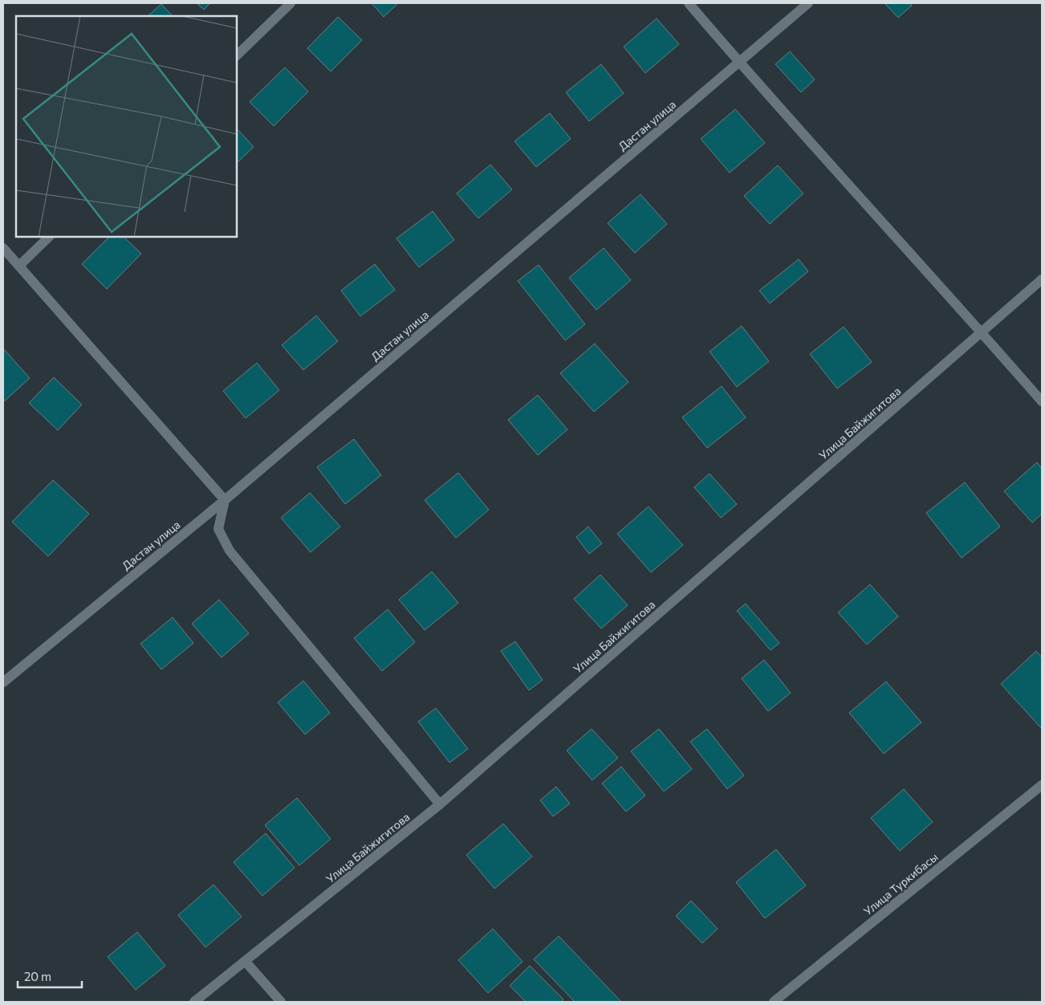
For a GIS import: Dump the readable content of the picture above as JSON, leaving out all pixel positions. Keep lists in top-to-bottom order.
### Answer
{
  "streets": {
    "street": ["Дастан улица", "Улица Байжигитова", "Улица Туркибасы"]
  },
  "scale_bar": "20 m"
}
